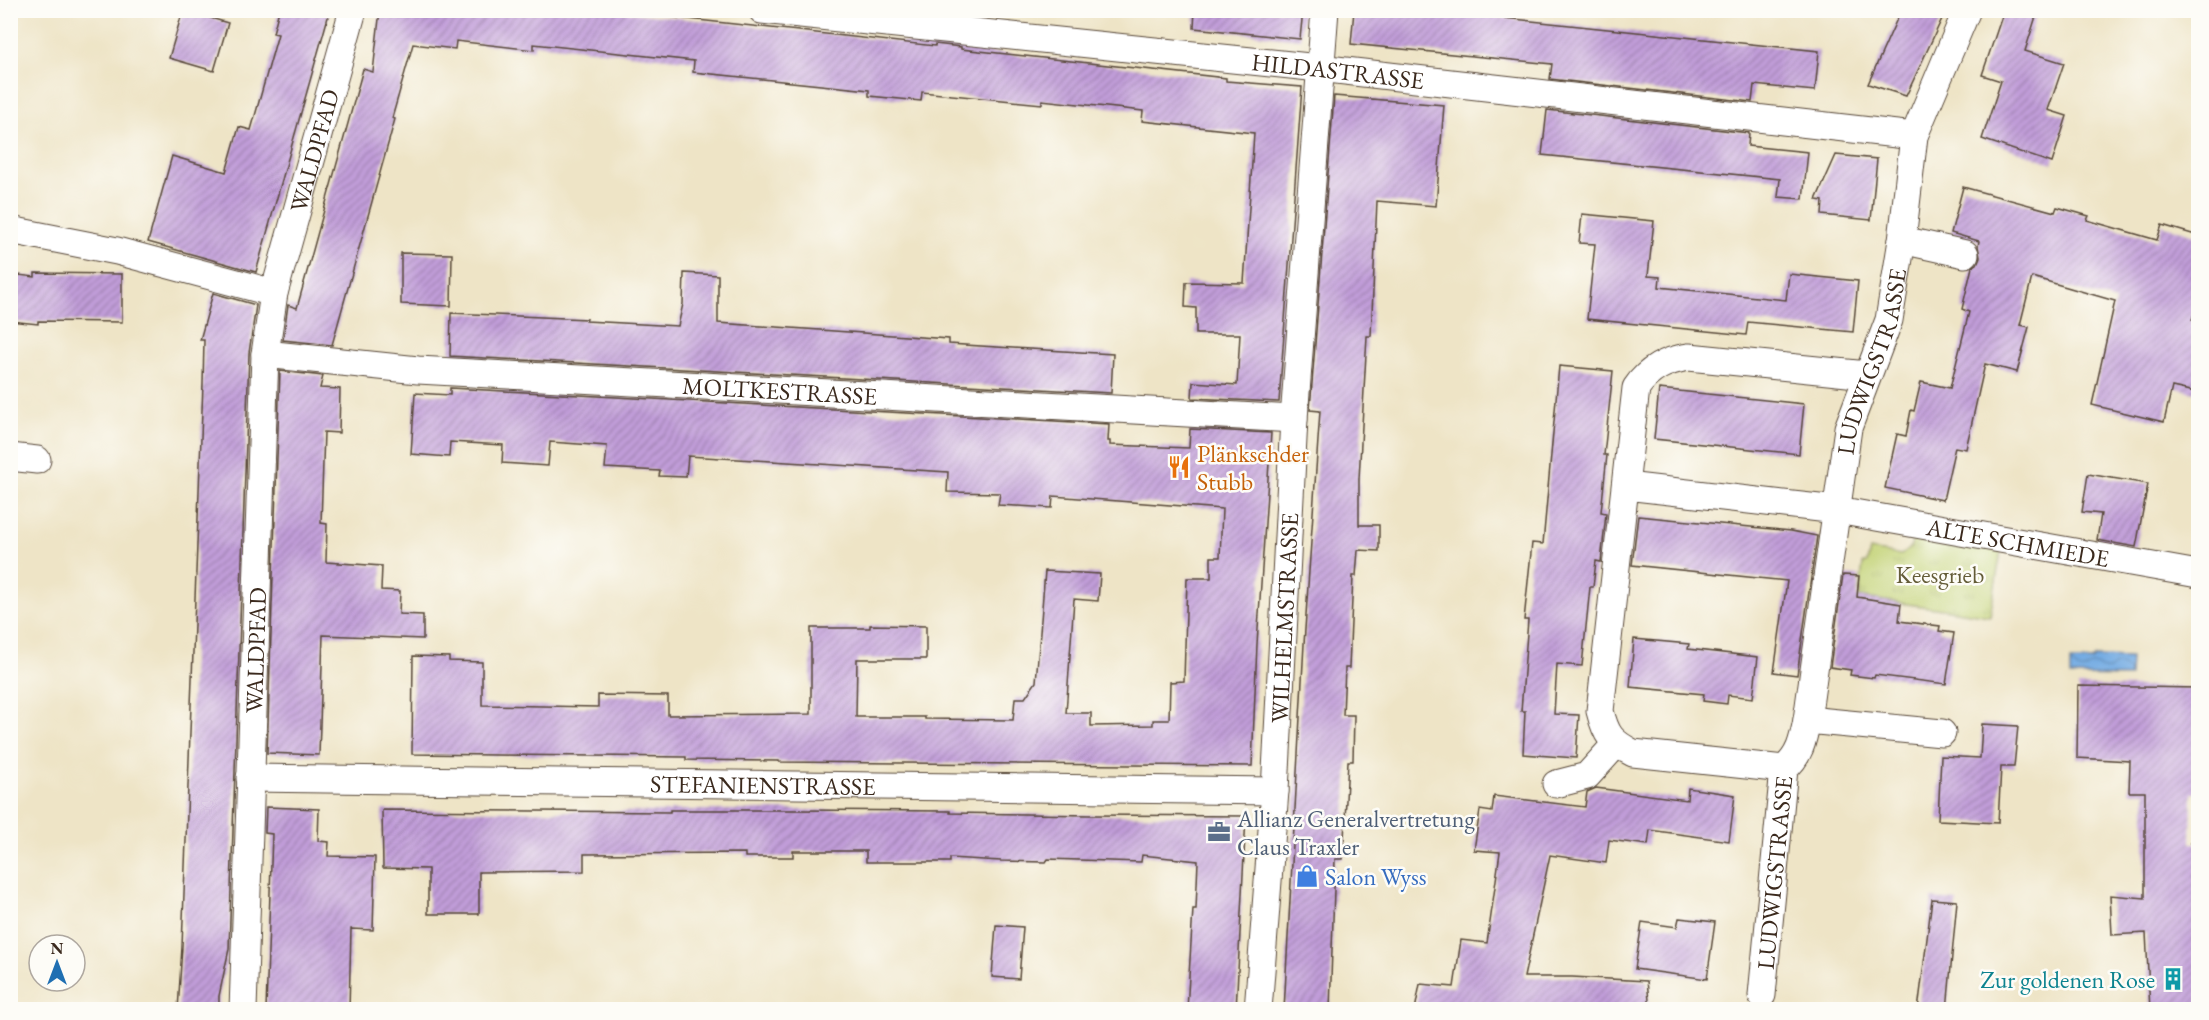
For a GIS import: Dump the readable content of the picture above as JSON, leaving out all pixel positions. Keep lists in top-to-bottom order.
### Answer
{
  "streets": {
    "street": [
      "HILDASTRASSE",
      "WALDPFAD",
      "LUDWIGSTRASSE",
      "MOLTKESTRASSE",
      "ALTE SCHMIEDE",
      "WILHELMSTRASSE",
      "STEFANIENSTRASSE"
    ]
  },
  "crossings": [
    ["HILDASTRASSE", "LUDWIGSTRASSE"],
    ["HILDASTRASSE", "WILHELMSTRASSE"],
    ["WALDPFAD", "MOLTKESTRASSE"],
    ["WALDPFAD", "STEFANIENSTRASSE"],
    ["LUDWIGSTRASSE", "ALTE SCHMIEDE"],
    ["MOLTKESTRASSE", "WILHELMSTRASSE"],
    ["WILHELMSTRASSE", "STEFANIENSTRASSE"]
  ],
  "parks": ["Keesgrieb"],
  "places": {
    "restaurant": ["Plänkschder Stubb"],
    "office": ["Allianz Generalvertretung Claus Traxler"],
    "shop": ["Salon Wyss"],
    "building": ["Zur goldenen Rose"]
  },
  "north": "top"
}
